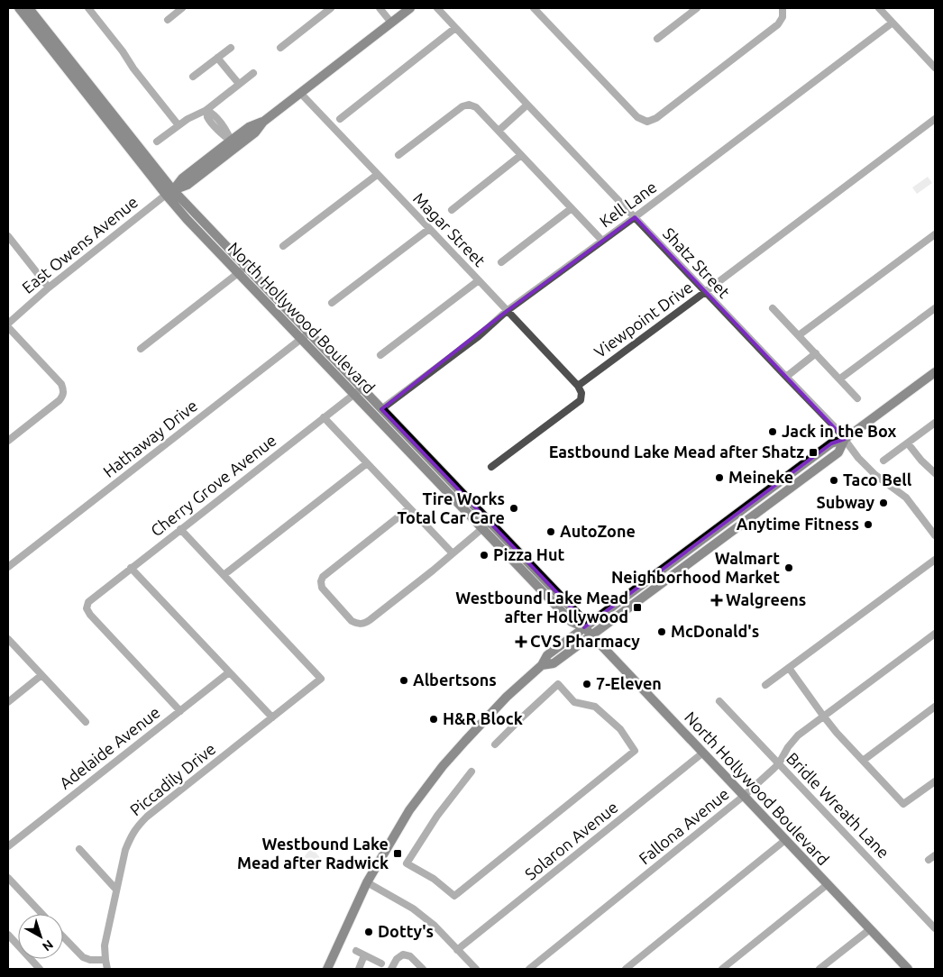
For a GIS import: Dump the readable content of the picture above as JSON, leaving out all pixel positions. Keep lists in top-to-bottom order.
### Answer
{
  "streets": {
    "main road": ["East Owens Avenue", "North Hollywood Boulevard"],
    "street": [
      "Kell Lane",
      "Magar Street",
      "Shatz Street",
      "Viewpoint Drive",
      "Hathaway Drive",
      "Cherry Grove Avenue",
      "Adelaide Avenue",
      "Piccadily Drive",
      "Bridle Wreath Lane",
      "Fallona Avenue",
      "Solaron Avenue"
    ]
  },
  "crossings": [
    ["Kell Lane", "Magar Street"],
    ["Kell Lane", "Shatz Street"],
    ["Kell Lane", "North Hollywood Boulevard"],
    ["Magar Street", "East Owens Avenue"],
    ["Magar Street", "Viewpoint Drive"],
    ["East Owens Avenue", "North Hollywood Boulevard"],
    ["Shatz Street", "Viewpoint Drive"],
    ["North Hollywood Boulevard", "Hathaway Drive"],
    ["North Hollywood Boulevard", "Cherry Grove Avenue"],
    ["North Hollywood Boulevard", "Fallona Avenue"],
    ["North Hollywood Boulevard", "Solaron Avenue"],
    ["Cherry Grove Avenue", "Adelaide Avenue"],
    ["Bridle Wreath Lane", "Fallona Avenue"]
  ],
  "places": {
    "other": [
      "Jack in the Box",
      "Meineke",
      "Taco Bell",
      "Subway",
      "Tire Works Total Car Care",
      "Anytime Fitness",
      "AutoZone",
      "Pizza Hut",
      "Walmart Neighborhood Market",
      "McDonald's",
      "Albertsons",
      "7-Eleven",
      "H&R Block",
      "Dotty's"
    ],
    "transit": ["Eastbound Lake Mead after Shatz", "Westbound Lake Mead after Hollywood", "Westbound Lake Mead after Radwick"],
    "health": ["Walgreens", "CVS Pharmacy"]
  },
  "north": "bottom right"
}
